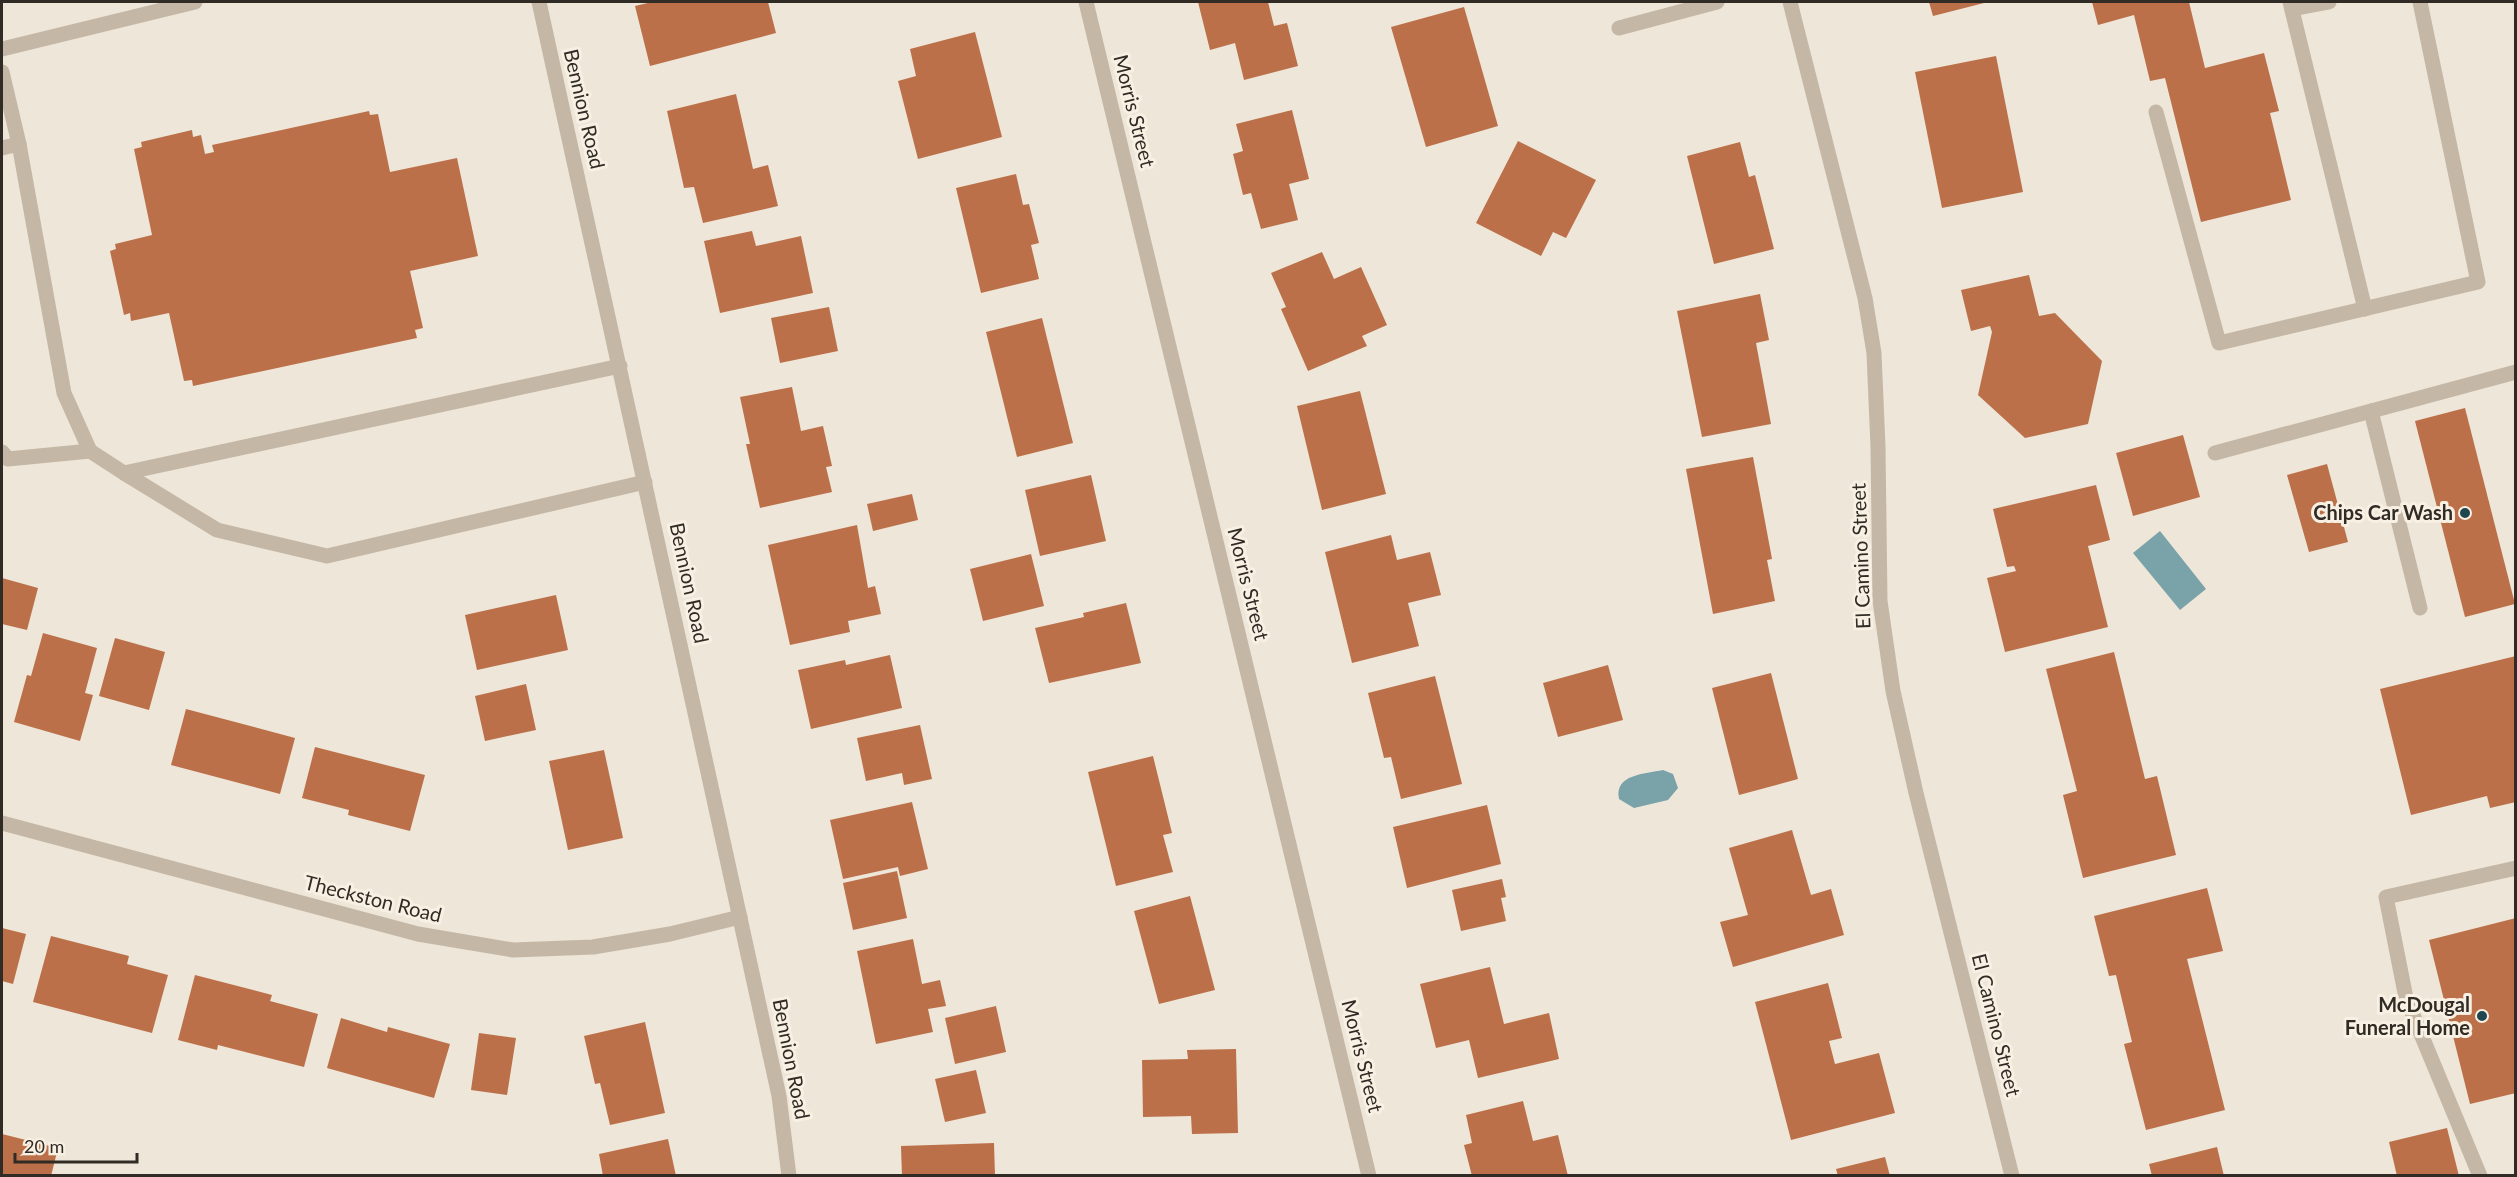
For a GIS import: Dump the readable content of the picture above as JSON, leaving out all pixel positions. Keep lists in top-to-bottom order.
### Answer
{
  "streets": {
    "street": [
      "Bennion Road",
      "Morris Street",
      "El Camino Street",
      "Theckston Road"
    ]
  },
  "crossings": [
    ["Bennion Road", "Theckston Road"]
  ],
  "places": ["Chips Car Wash", "McDougal Funeral Home"],
  "scale_bar": "20 m"
}
